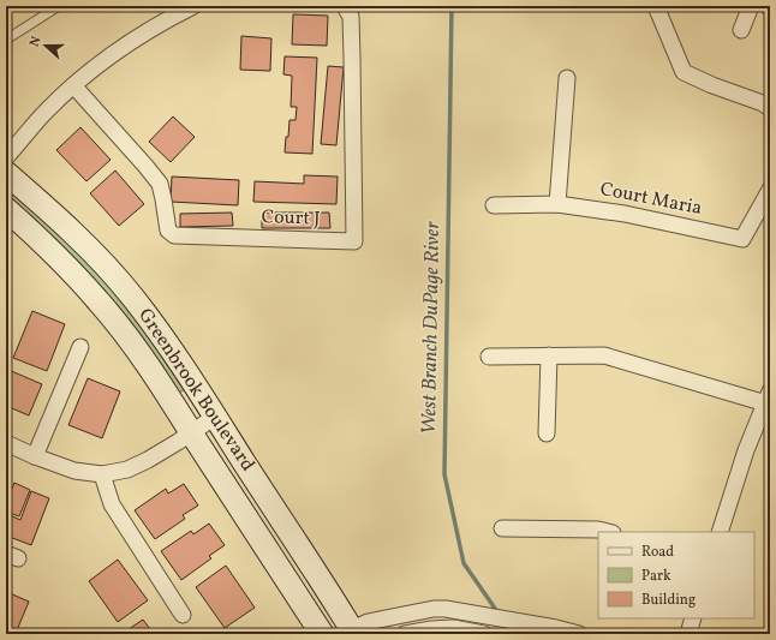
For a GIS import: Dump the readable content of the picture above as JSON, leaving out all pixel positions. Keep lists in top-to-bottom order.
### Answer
{
  "streets": {
    "main road": ["Greenbrook Boulevard"],
    "street": ["Court Maria", "Court J"]
  },
  "water": ["West Branch DuPage River"],
  "legend": ["Road", "Park", "Building"],
  "north": "left"
}
